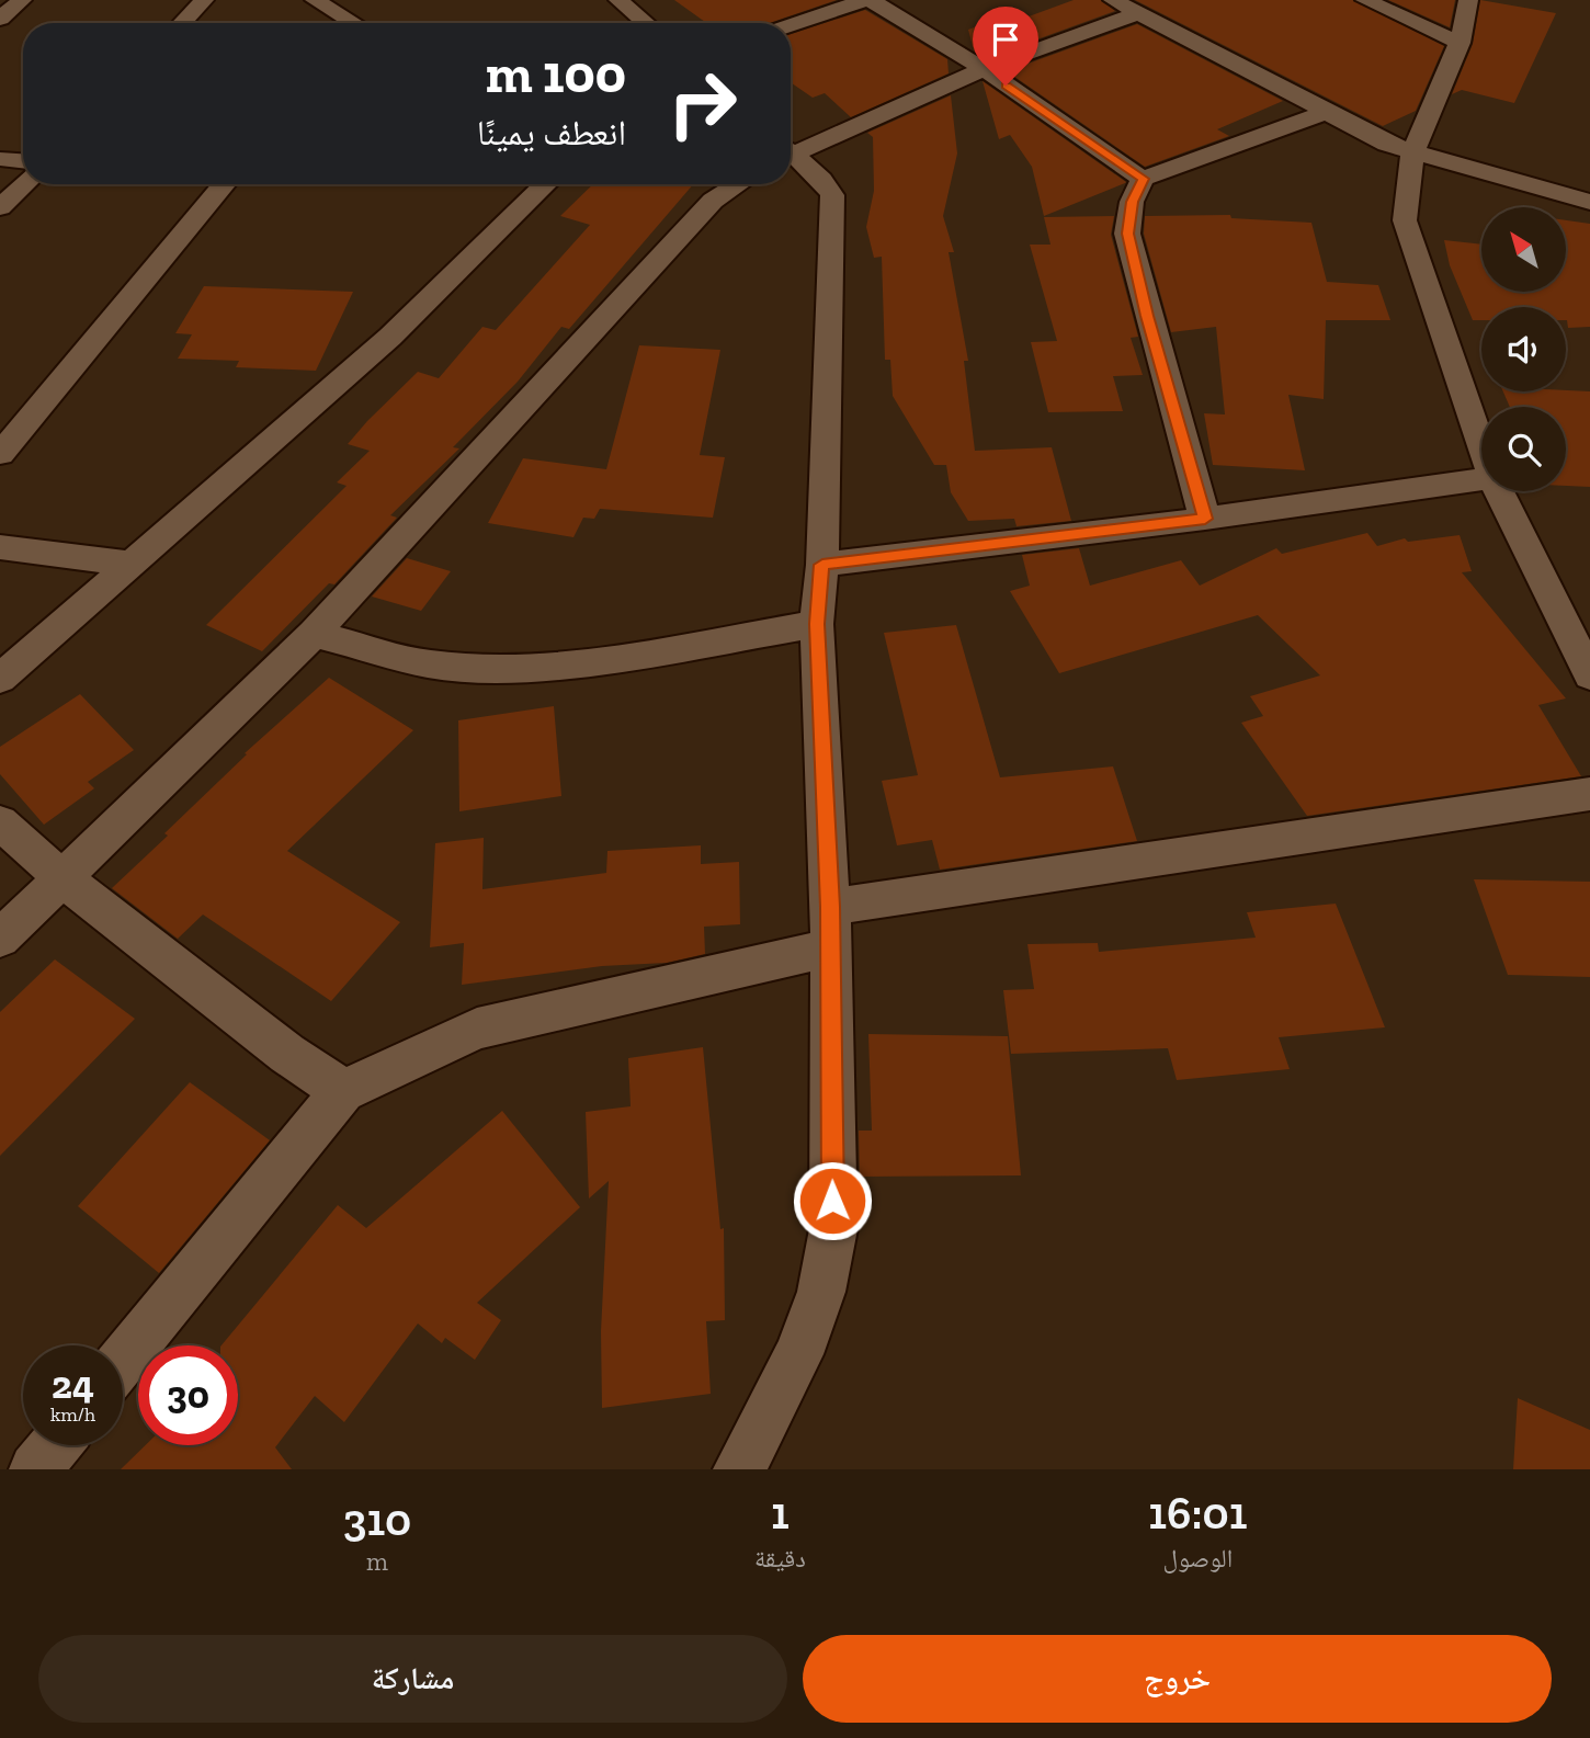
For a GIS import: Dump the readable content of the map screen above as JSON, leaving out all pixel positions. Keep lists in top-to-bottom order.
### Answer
{
  "north": "top left",
  "page": {
    "turn": ["100 m", "انعطف يمينًا"],
    "speed": "24 km/h",
    "limit": "30",
    "eta": [
      "16:01",
      "الوصول",
      "1",
      "دقيقة",
      "310",
      "m"
    ],
    "buttons": ["خروج", "مشاركة"]
  }
}
